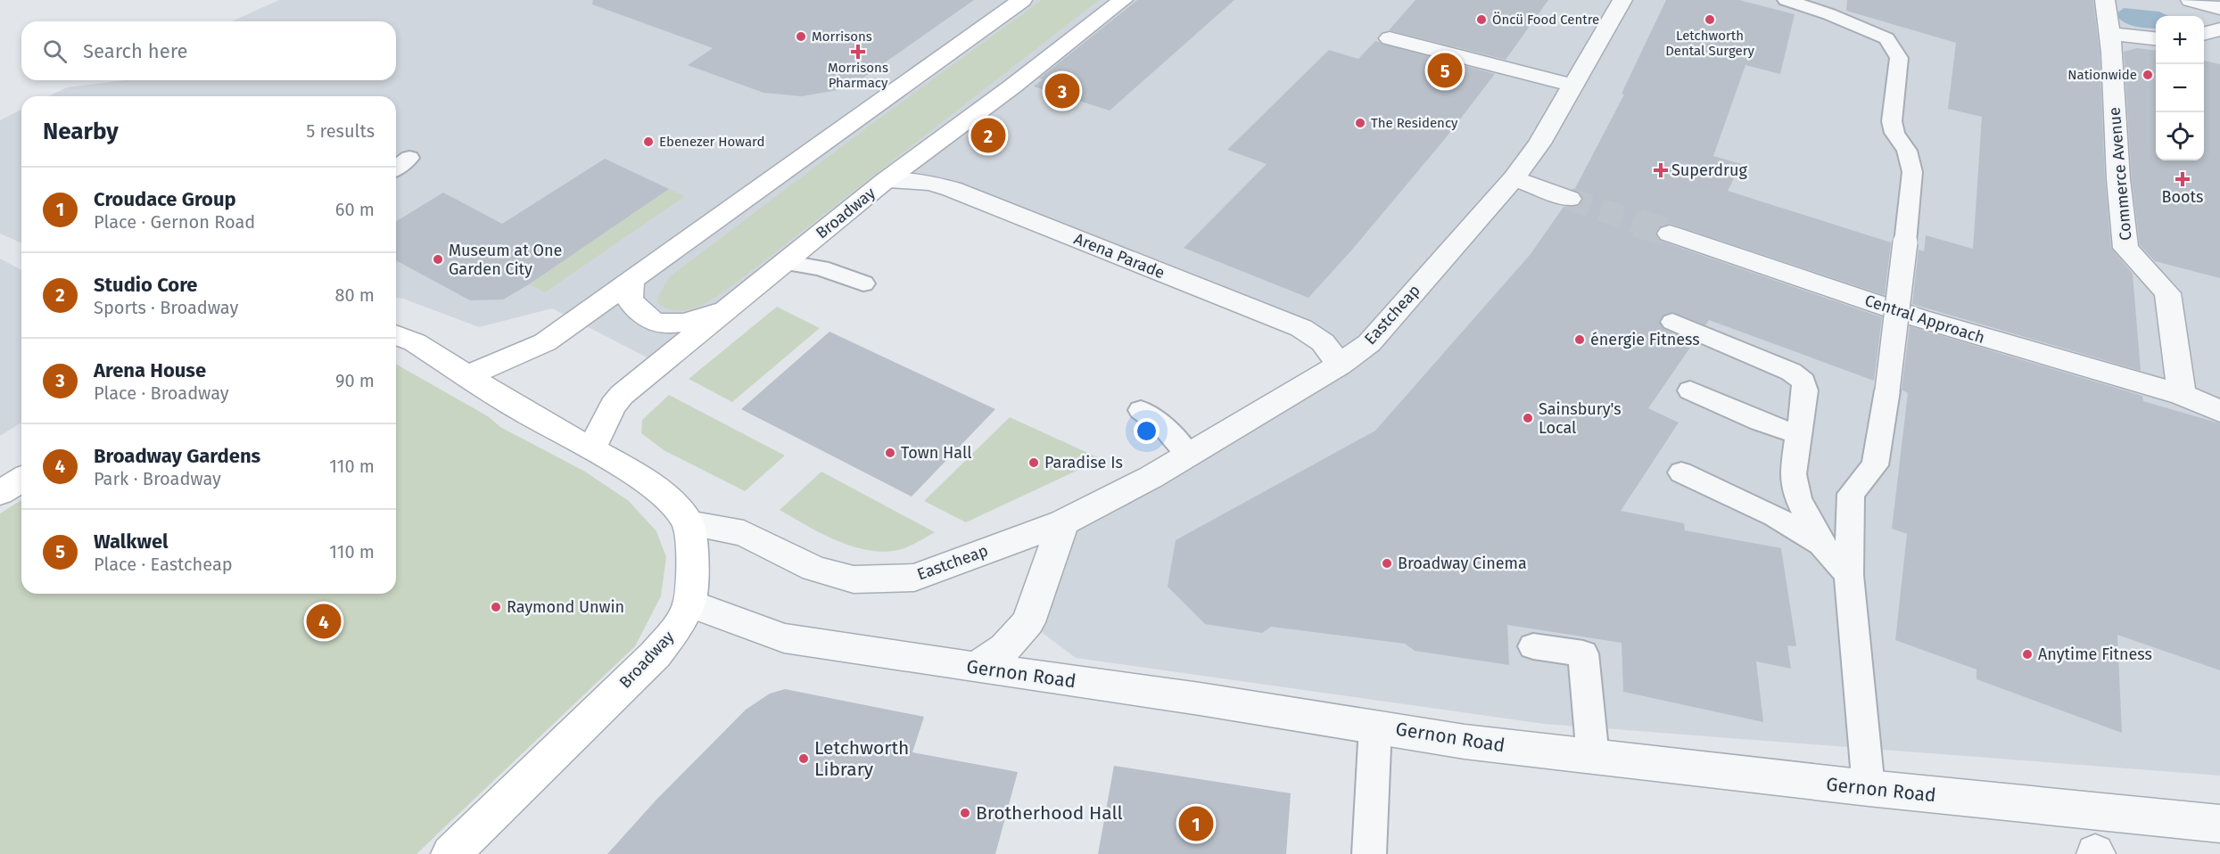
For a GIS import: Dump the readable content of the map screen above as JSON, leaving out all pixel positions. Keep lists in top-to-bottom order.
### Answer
{
  "streets": {
    "street": [
      "Commerce Avenue",
      "Broadway",
      "Arena Parade",
      "Eastcheap",
      "Central Approach",
      "Gernon Road"
    ]
  },
  "crossings": [
    ["Commerce Avenue", "Central Approach"],
    ["Broadway", "Arena Parade"],
    ["Broadway", "Eastcheap"],
    ["Broadway", "Gernon Road"],
    ["Arena Parade", "Eastcheap"]
  ],
  "places": {
    "other": [
      "Öncü Food Centre",
      "Letchworth Dental Surgery",
      "Morrisons",
      "Nationwide",
      "The Residency",
      "Ebenezer Howard",
      "Museum at One Garden City",
      "énergie Fitness",
      "Sainsbury's Local",
      "Town Hall",
      "Paradise Is",
      "Broadway Cinema",
      "Raymond Unwin",
      "Anytime Fitness",
      "Letchworth Library",
      "Brotherhood Hall"
    ],
    "health": ["Morrisons Pharmacy", "Superdrug", "Boots"]
  },
  "page": {
    "map_buttons": ["+", "−"],
    "search": "Search here",
    "pins": [
      "5",
      "3",
      "2",
      "4",
      "1"
    ],
    "heading": ["Nearby", "5 results"],
    "list": [
      {
        "mark": "1",
        "name": "Croudace Group",
        "note": "Place · Gernon Road",
        "value": "60 m"
      },
      {
        "mark": "2",
        "name": "Studio Core",
        "note": "Sports · Broadway",
        "value": "80 m"
      },
      {
        "mark": "3",
        "name": "Arena House",
        "note": "Place · Broadway",
        "value": "90 m"
      },
      {
        "mark": "4",
        "name": "Broadway Gardens",
        "note": "Park · Broadway",
        "value": "110 m"
      },
      {
        "mark": "5",
        "name": "Walkwel",
        "note": "Place · Eastcheap",
        "value": "110 m"
      }
    ]
  }
}
